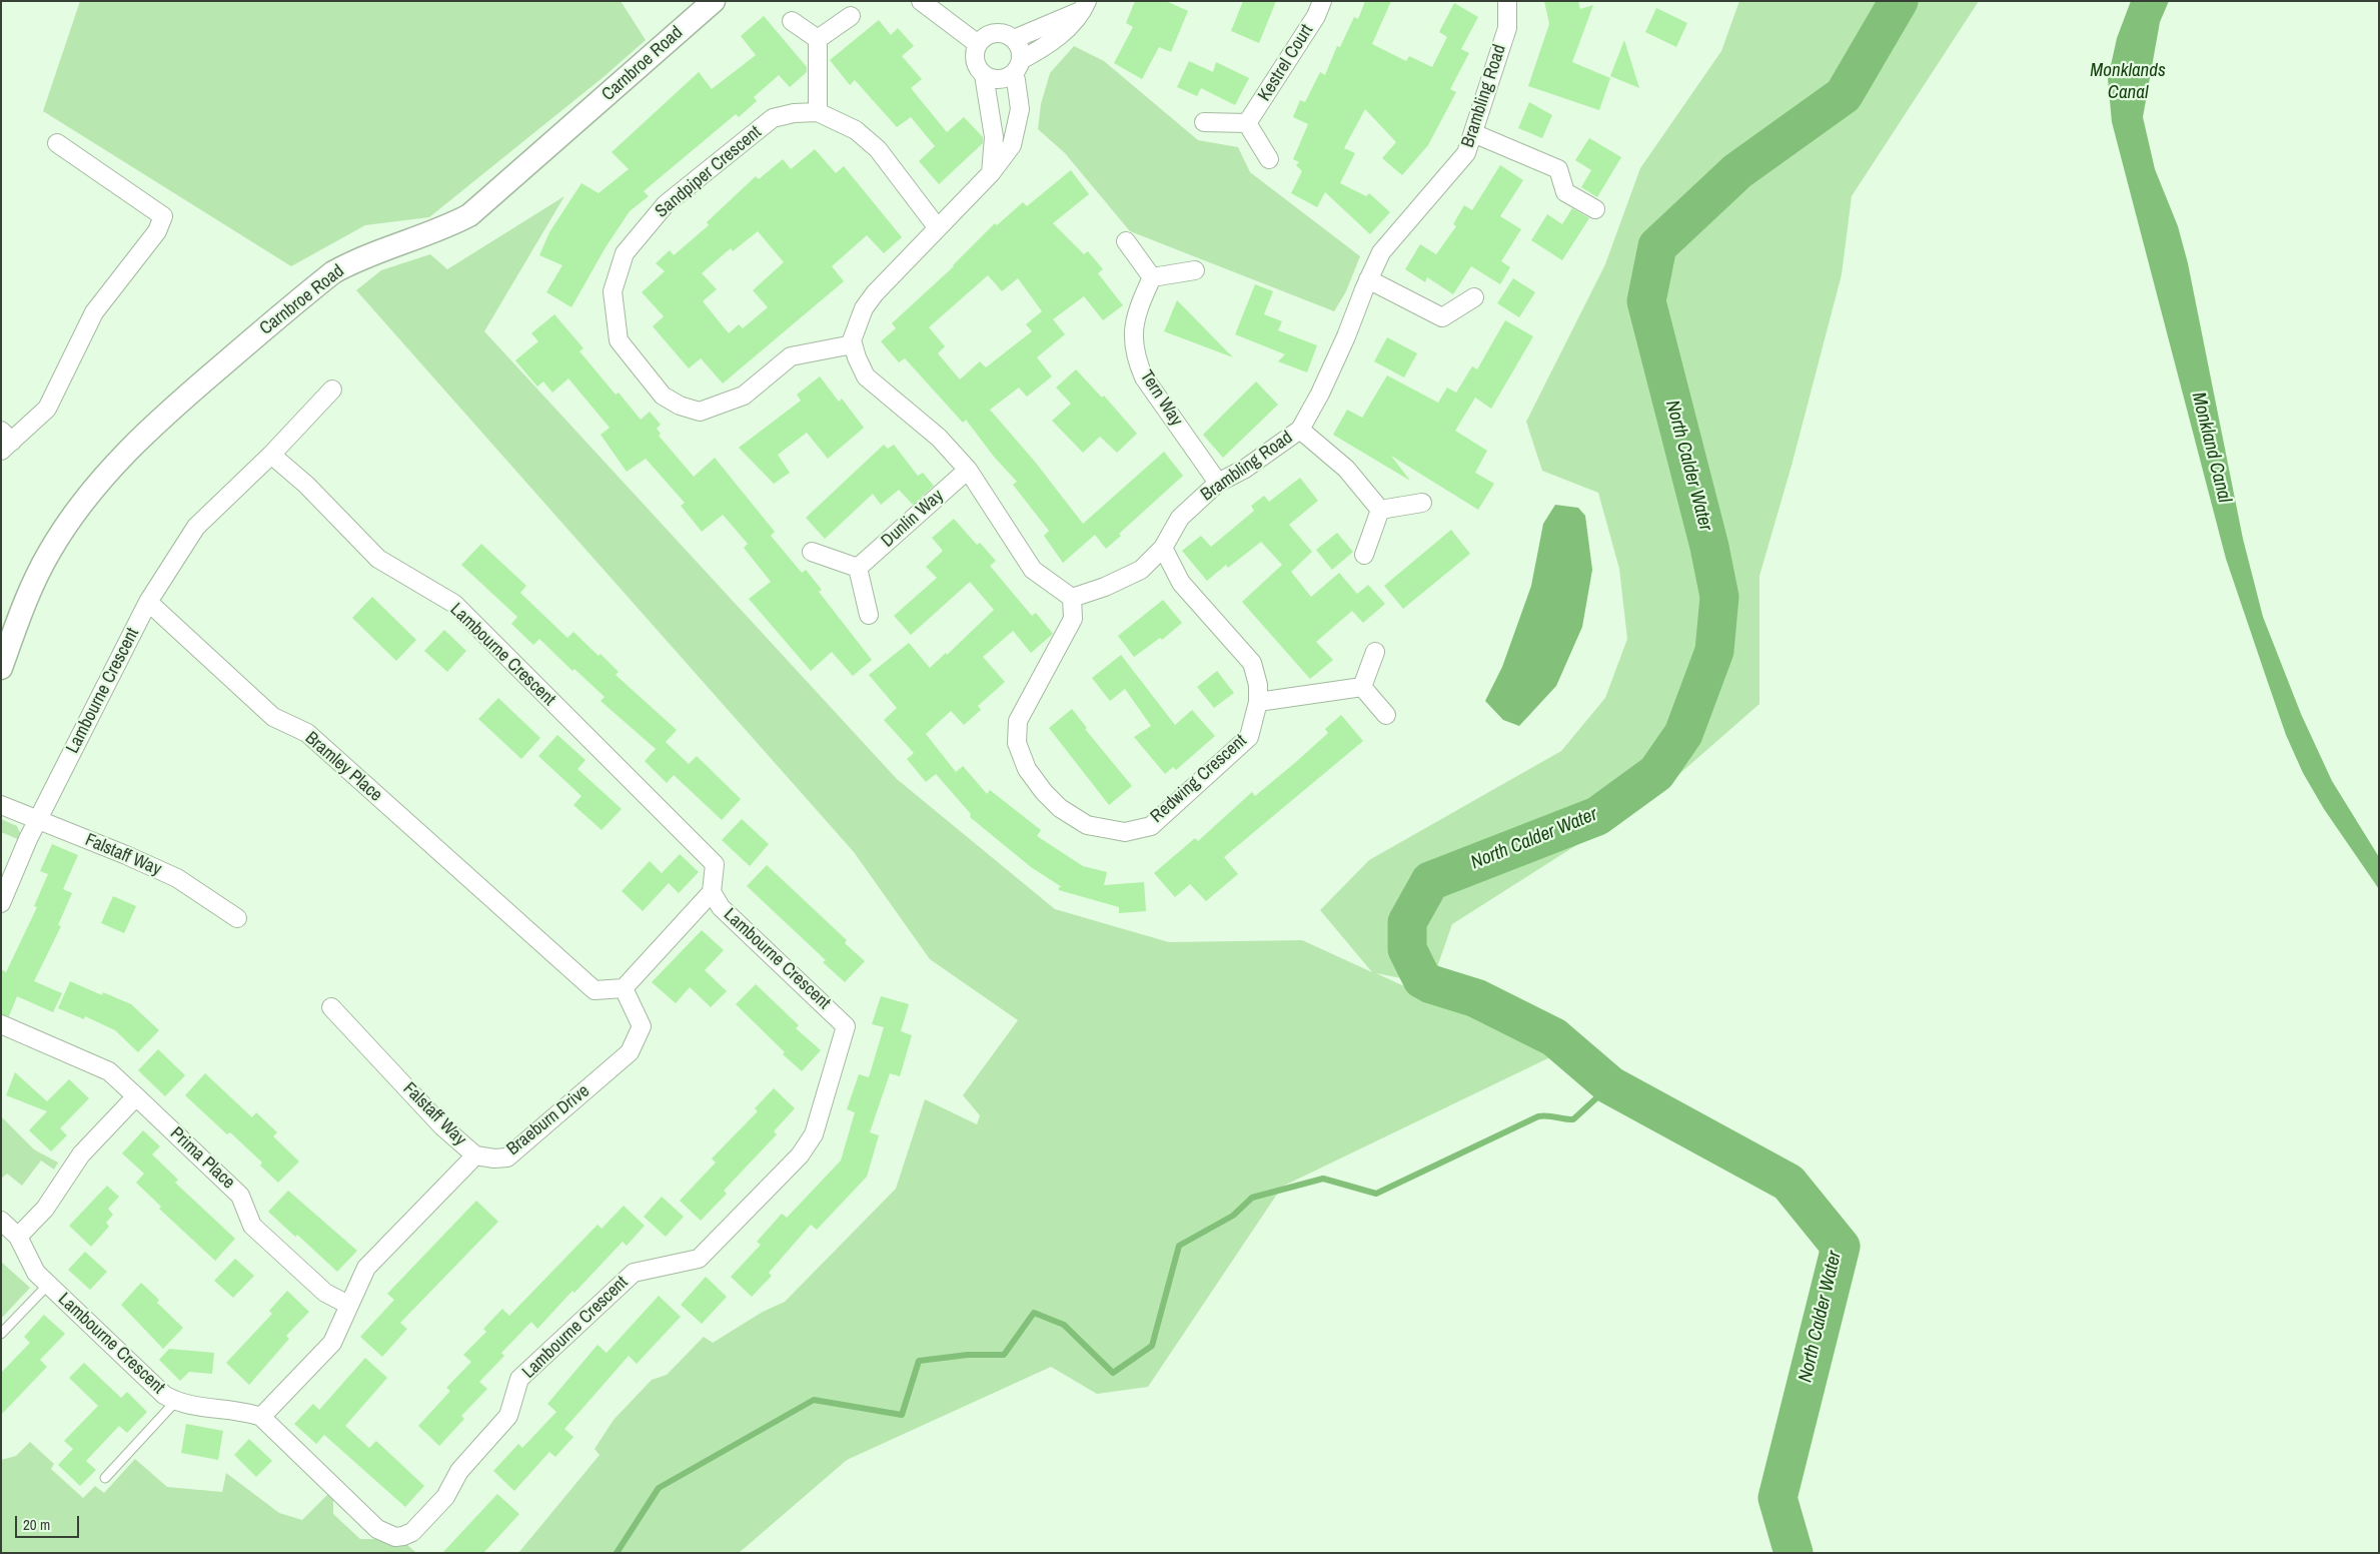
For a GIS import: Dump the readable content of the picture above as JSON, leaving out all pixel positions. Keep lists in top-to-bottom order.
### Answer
{
  "streets": {
    "street": [
      "Kestrel Court",
      "Carnbroe Road",
      "Brambling Road",
      "Sandpiper Crescent",
      "Tern Way",
      "Dunlin Way",
      "Lambourne Crescent",
      "Bramley Place",
      "Redwing Crescent",
      "Falstaff Way",
      "Braeburn Drive",
      "Prima Place"
    ]
  },
  "crossings": [
    ["Brambling Road", "Tern Way"],
    ["Brambling Road", "Redwing Crescent"],
    ["Lambourne Crescent", "Bramley Place"],
    ["Lambourne Crescent", "Falstaff Way"],
    ["Bramley Place", "Braeburn Drive"],
    ["Falstaff Way", "Braeburn Drive"]
  ],
  "water": ["Monklands Canal", "Monkland Canal", "North Calder Water"],
  "scale_bar": "20 m"
}
